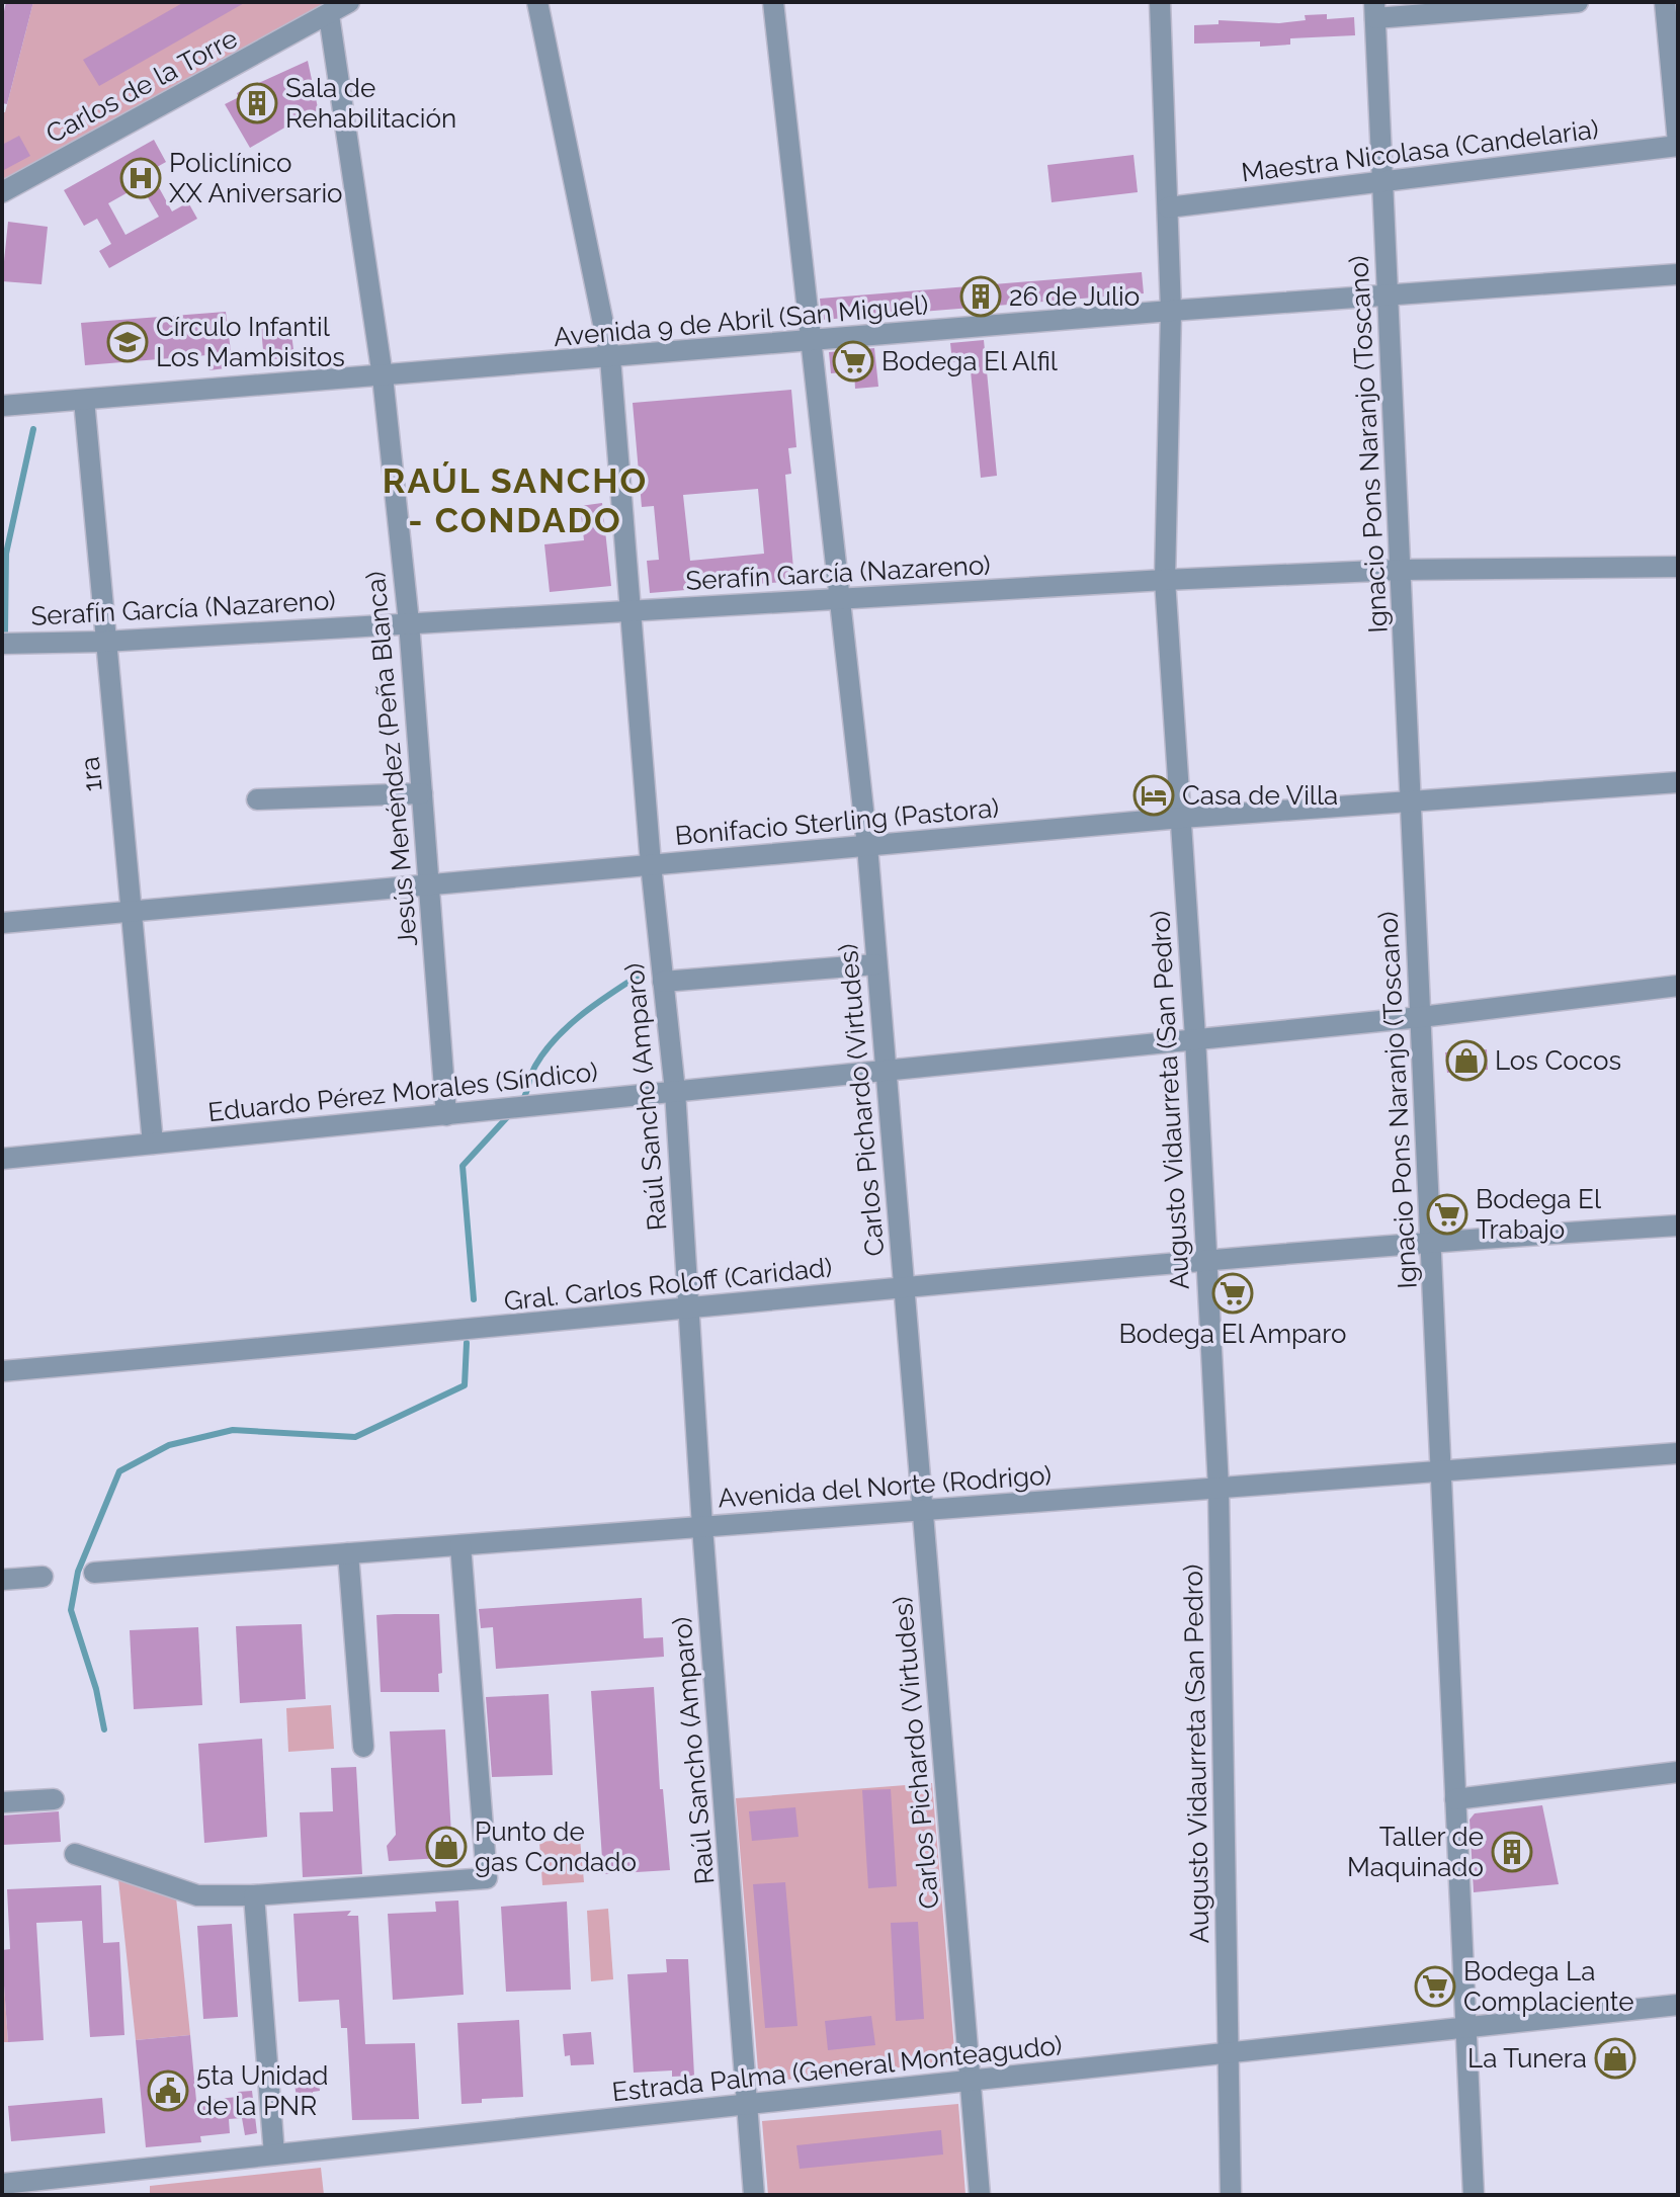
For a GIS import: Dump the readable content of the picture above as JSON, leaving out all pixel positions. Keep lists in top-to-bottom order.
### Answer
{
  "streets": {
    "street": [
      "Carlos de la Torre",
      "Maestra Nicolasa (Candelaria)",
      "Avenida 9 de Abril (San Miguel)",
      "Ignacio Pons Naranjo (Toscano)",
      "Serafín García (Nazareno)",
      "Jesús Menéndez (Peña Blanca)",
      "1ra",
      "Bonifacio Sterling (Pastora)",
      "Eduardo Pérez Morales (Síndico)",
      "Raúl Sancho (Amparo)",
      "Carlos Pichardo (Virtudes)",
      "Augusto Vidaurreta (San Pedro)",
      "Gral. Carlos Roloff (Caridad)",
      "Avenida del Norte (Rodrigo)",
      "Estrada Palma (General Monteagudo)"
    ]
  },
  "crossings": [
    ["Carlos de la Torre", "Jesús Menéndez (Peña Blanca)"],
    ["Maestra Nicolasa (Candelaria)", "Ignacio Pons Naranjo (Toscano)"],
    ["Maestra Nicolasa (Candelaria)", "Augusto Vidaurreta (San Pedro)"],
    ["Avenida 9 de Abril (San Miguel)", "Ignacio Pons Naranjo (Toscano)"],
    ["Avenida 9 de Abril (San Miguel)", "Jesús Menéndez (Peña Blanca)"],
    ["Avenida 9 de Abril (San Miguel)", "1ra"],
    ["Avenida 9 de Abril (San Miguel)", "Raúl Sancho (Amparo)"],
    ["Avenida 9 de Abril (San Miguel)", "Carlos Pichardo (Virtudes)"],
    ["Avenida 9 de Abril (San Miguel)", "Augusto Vidaurreta (San Pedro)"],
    ["Ignacio Pons Naranjo (Toscano)", "Serafín García (Nazareno)"],
    ["Ignacio Pons Naranjo (Toscano)", "Bonifacio Sterling (Pastora)"],
    ["Ignacio Pons Naranjo (Toscano)", "Eduardo Pérez Morales (Síndico)"],
    ["Ignacio Pons Naranjo (Toscano)", "Gral. Carlos Roloff (Caridad)"],
    ["Ignacio Pons Naranjo (Toscano)", "Avenida del Norte (Rodrigo)"],
    ["Ignacio Pons Naranjo (Toscano)", "Estrada Palma (General Monteagudo)"],
    ["Serafín García (Nazareno)", "Jesús Menéndez (Peña Blanca)"],
    ["Serafín García (Nazareno)", "1ra"],
    ["Serafín García (Nazareno)", "Raúl Sancho (Amparo)"],
    ["Serafín García (Nazareno)", "Carlos Pichardo (Virtudes)"],
    ["Serafín García (Nazareno)", "Augusto Vidaurreta (San Pedro)"],
    ["Jesús Menéndez (Peña Blanca)", "Bonifacio Sterling (Pastora)"],
    ["Jesús Menéndez (Peña Blanca)", "Eduardo Pérez Morales (Síndico)"],
    ["1ra", "Bonifacio Sterling (Pastora)"],
    ["1ra", "Eduardo Pérez Morales (Síndico)"],
    ["Bonifacio Sterling (Pastora)", "Raúl Sancho (Amparo)"],
    ["Bonifacio Sterling (Pastora)", "Carlos Pichardo (Virtudes)"],
    ["Bonifacio Sterling (Pastora)", "Augusto Vidaurreta (San Pedro)"],
    ["Eduardo Pérez Morales (Síndico)", "Raúl Sancho (Amparo)"],
    ["Eduardo Pérez Morales (Síndico)", "Carlos Pichardo (Virtudes)"],
    ["Eduardo Pérez Morales (Síndico)", "Augusto Vidaurreta (San Pedro)"],
    ["Raúl Sancho (Amparo)", "Gral. Carlos Roloff (Caridad)"],
    ["Raúl Sancho (Amparo)", "Avenida del Norte (Rodrigo)"],
    ["Raúl Sancho (Amparo)", "Estrada Palma (General Monteagudo)"],
    ["Carlos Pichardo (Virtudes)", "Gral. Carlos Roloff (Caridad)"],
    ["Carlos Pichardo (Virtudes)", "Avenida del Norte (Rodrigo)"],
    ["Carlos Pichardo (Virtudes)", "Estrada Palma (General Monteagudo)"],
    ["Augusto Vidaurreta (San Pedro)", "Gral. Carlos Roloff (Caridad)"],
    ["Augusto Vidaurreta (San Pedro)", "Avenida del Norte (Rodrigo)"],
    ["Augusto Vidaurreta (San Pedro)", "Estrada Palma (General Monteagudo)"]
  ],
  "districts": ["RAÚL SANCHO - CONDADO"],
  "places": {
    "building": ["Sala de Rehabilitación", "26 de Julio", "Taller de Maquinado"],
    "hospital": ["Policlínico XX Aniversario"],
    "school or university": ["Círculo Infantil Los Mambisitos"],
    "supermarket": [
      "Bodega El Alfil",
      "Bodega El Trabajo",
      "Bodega El Amparo",
      "Bodega La Complaciente"
    ],
    "hotel": ["Casa de Villa"],
    "shop": ["Los Cocos", "Punto de gas Condado", "La Tunera"],
    "public building": ["5ta Unidad de la PNR"]
  }
}
